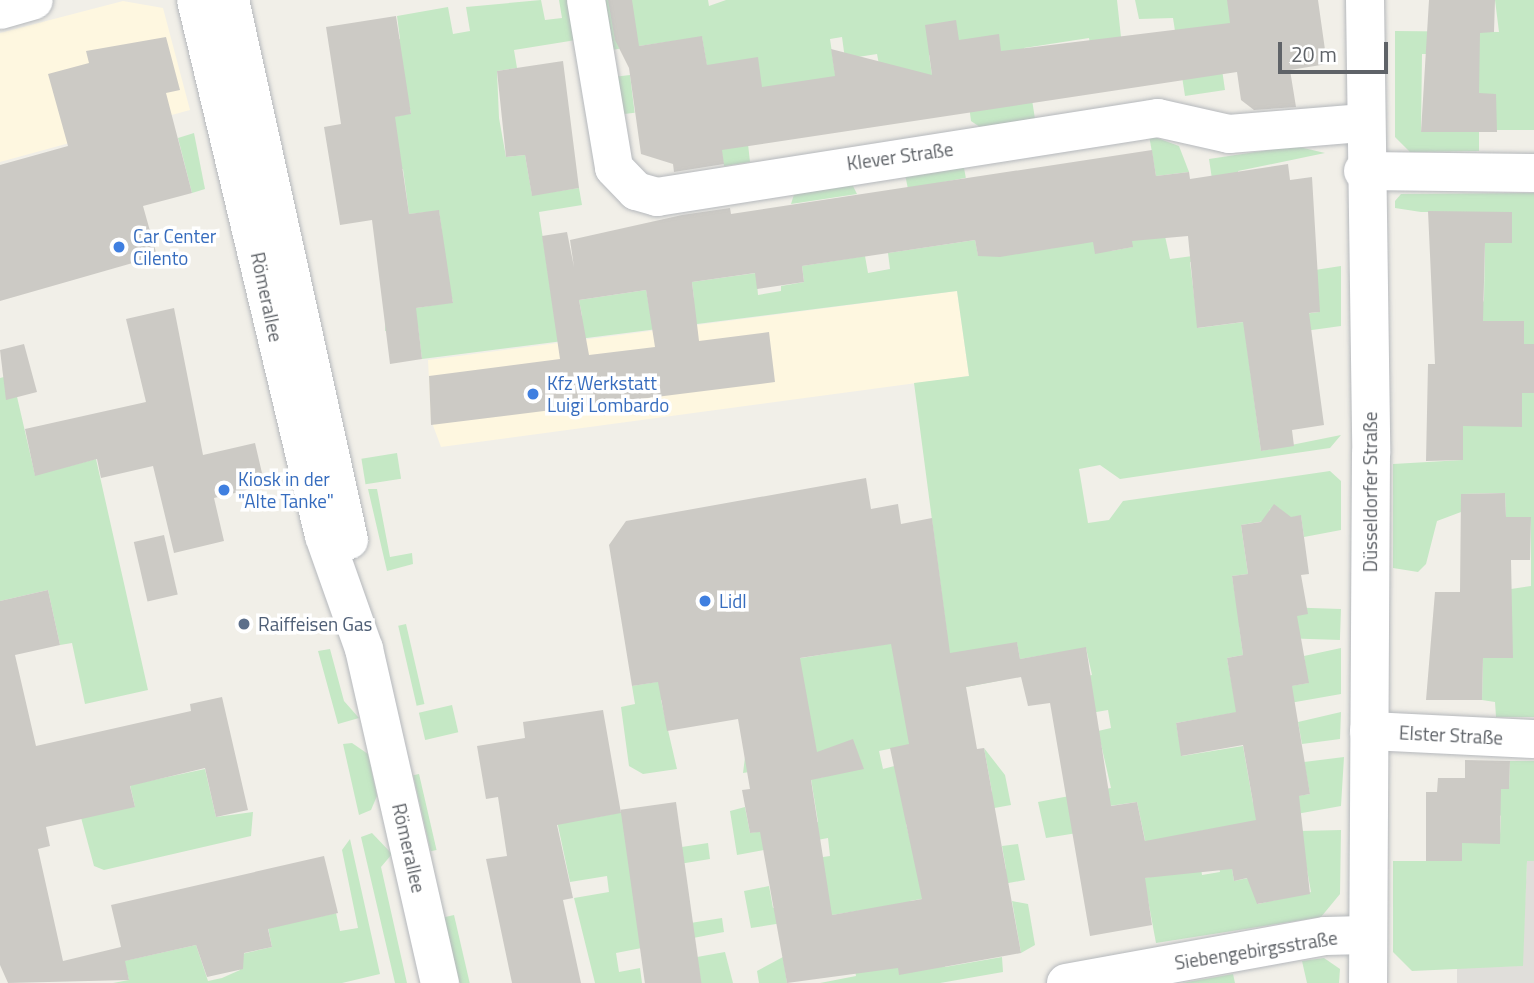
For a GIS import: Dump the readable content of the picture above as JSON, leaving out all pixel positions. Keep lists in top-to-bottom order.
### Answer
{
  "streets": {
    "street": [
      "Klever Straße",
      "Römerallee",
      "Düsseldorfer Straße",
      "Elster Straße",
      "Siebengebirgsstraße"
    ]
  },
  "crossings": [
    ["Klever Straße", "Düsseldorfer Straße"],
    ["Düsseldorfer Straße", "Elster Straße"],
    ["Düsseldorfer Straße", "Siebengebirgsstraße"]
  ],
  "places": [
    "Car Center Cilento",
    "Kfz Werkstatt Luigi Lombardo",
    "Kiosk in der \"Alte Tanke\"",
    "Lidl",
    "Raiffeisen Gas"
  ],
  "scale_bar": "20 m"
}
